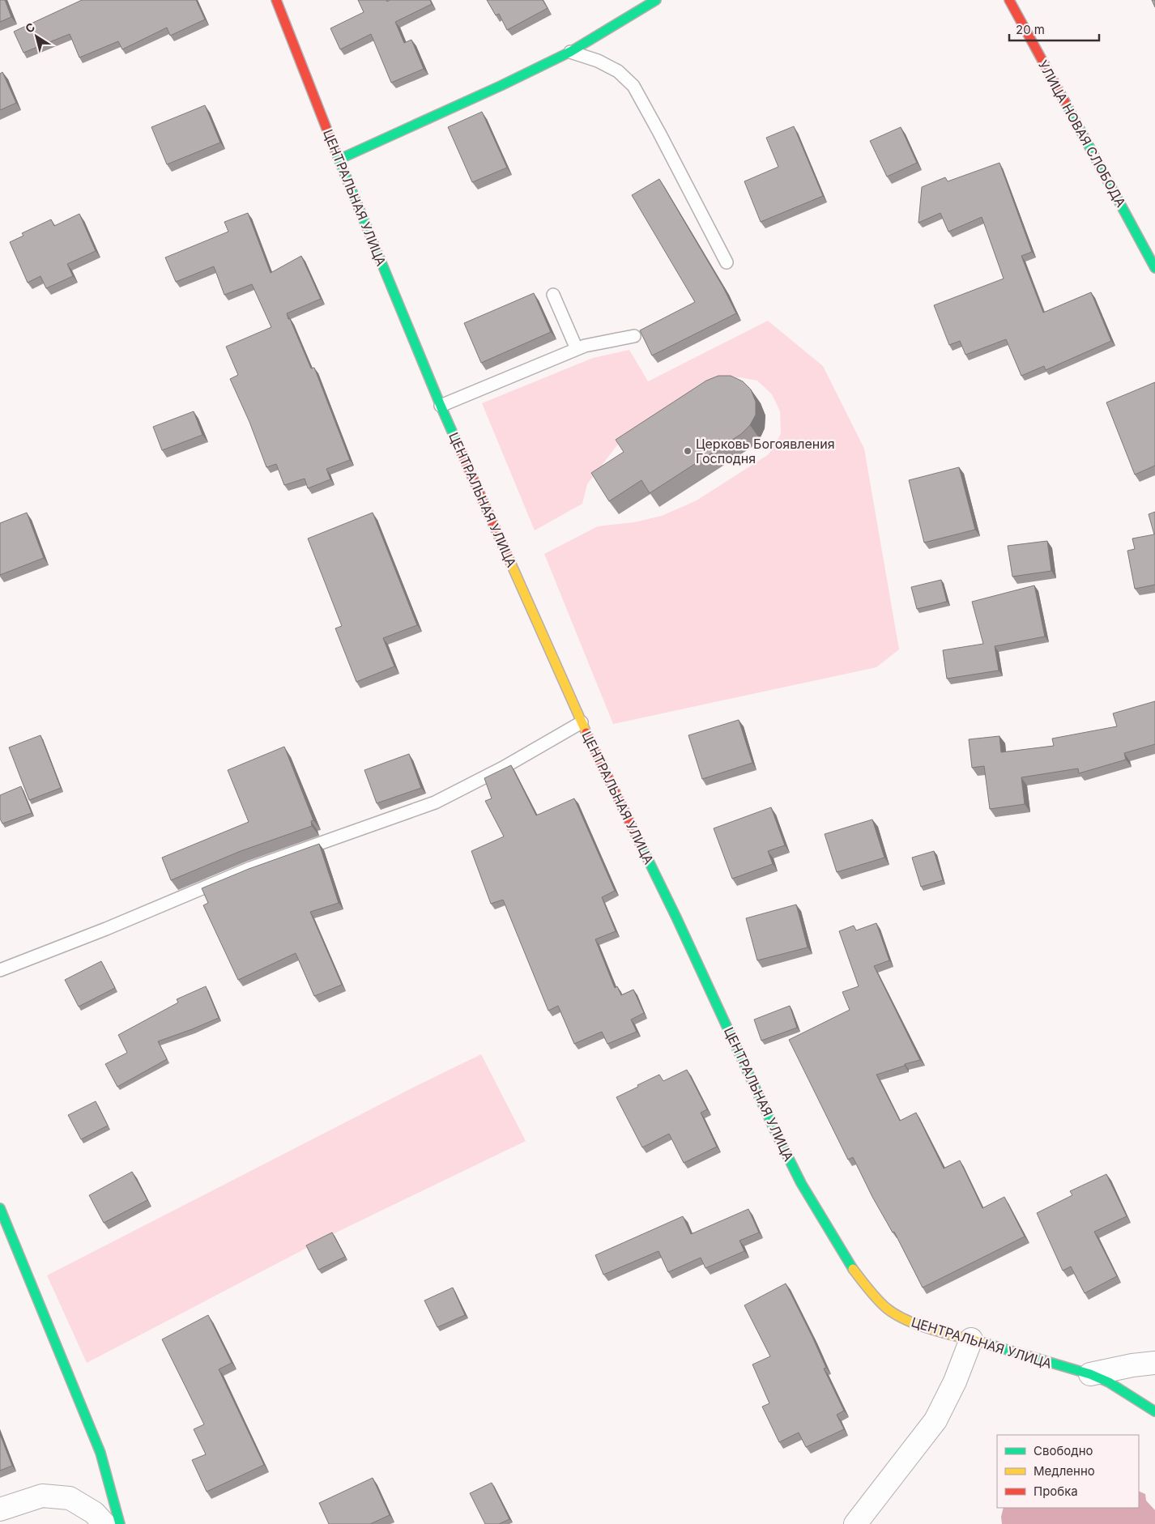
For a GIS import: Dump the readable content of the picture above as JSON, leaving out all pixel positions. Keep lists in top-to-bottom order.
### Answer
{
  "streets": {
    "street": ["УЛИЦА НОВАЯ СЛОБОДА", "ЦЕНТРАЛЬНАЯ УЛИЦА"]
  },
  "places": ["Церковь Богоявления Господня"],
  "legend": ["Свободно", "Медленно", "Пробка"],
  "scale_bar": "20 m",
  "north": "top left"
}
